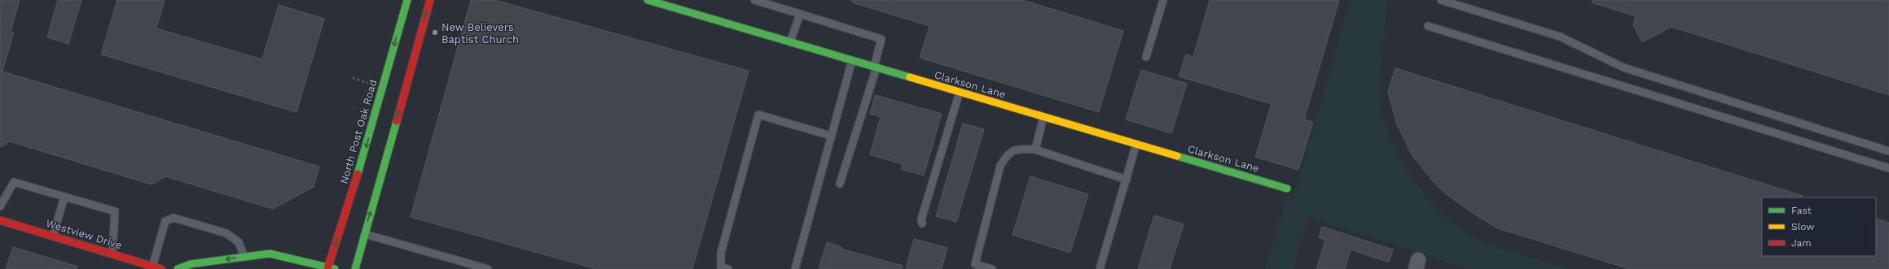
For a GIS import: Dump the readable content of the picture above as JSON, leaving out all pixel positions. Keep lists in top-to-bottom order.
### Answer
{
  "streets": {
    "street": ["Clarkson Lane", "North Post Oak Road", "Westview Drive"]
  },
  "places": ["New Believers Baptist Church"],
  "legend": ["Fast", "Slow", "Jam"]
}
